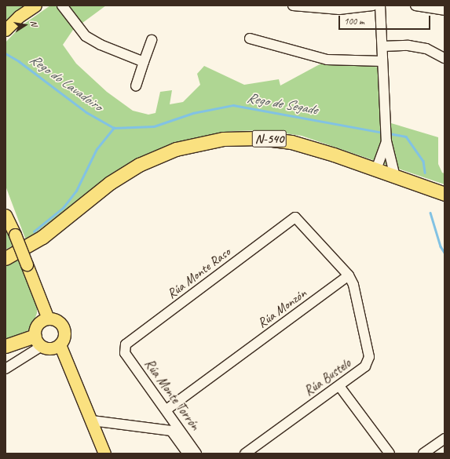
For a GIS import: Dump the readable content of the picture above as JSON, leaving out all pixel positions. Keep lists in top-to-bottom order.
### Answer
{
  "streets": {
    "highway": ["N-540"],
    "street": [
      "Rúa Monte Raso",
      "Rúa Monzón",
      "Rúa Bustelo",
      "Rúa Monte Torrón"
    ]
  },
  "crossings": [
    ["Rúa Monte Raso", "Rúa Monzón"],
    ["Rúa Monte Raso", "Rúa Bustelo"],
    ["Rúa Monte Raso", "Rúa Monte Torrón"],
    ["Rúa Monzón", "Rúa Bustelo"],
    ["Rúa Monzón", "Rúa Monte Torrón"]
  ],
  "water": ["Rego do Lavadoiro", "Rego de Segade"],
  "scale_bar": "100 m",
  "north": "right"
}
